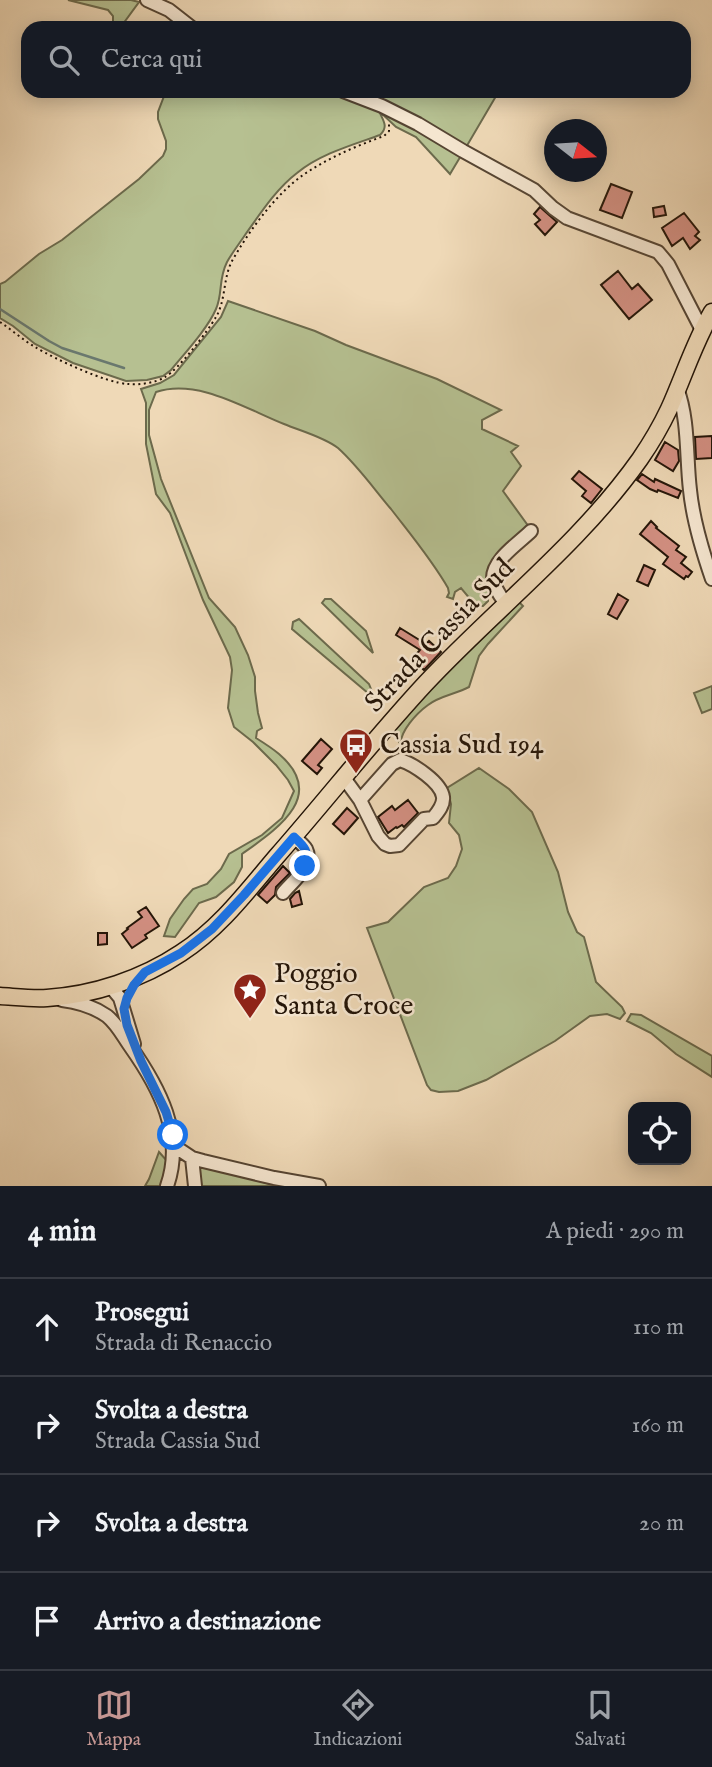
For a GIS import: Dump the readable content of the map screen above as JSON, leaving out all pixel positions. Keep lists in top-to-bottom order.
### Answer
{
  "streets": {
    "main road": ["Strada Cassia Sud"]
  },
  "places": {
    "bus stop": ["Cassia Sud 194"],
    "place": ["Poggio Santa Croce"]
  },
  "north": "right",
  "page": {
    "search": "Cerca qui",
    "heading": ["4 min", "A piedi · 290 m"],
    "list": [
      ["Prosegui", "Strada di Renaccio", "110 m"],
      ["Svolta a destra", "Strada Cassia Sud", "160 m"],
      ["Svolta a destra", "20 m"],
      "Arrivo a destinazione"
    ],
    "nav": ["Mappa", "Indicazioni", "Salvati"]
  }
}
